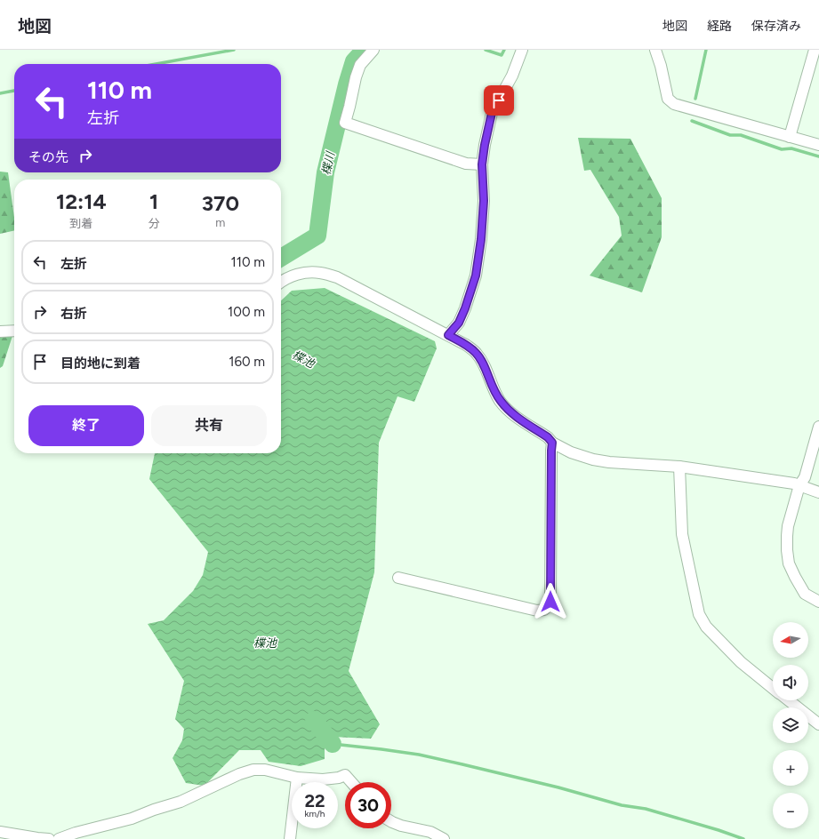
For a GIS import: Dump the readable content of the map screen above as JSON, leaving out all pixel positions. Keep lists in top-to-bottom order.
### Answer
{
  "water": ["楪川", "楪池"],
  "north": "left",
  "page": {
    "header": "地図",
    "nav": ["地図", "経路", "保存済み"],
    "turn": ["110 m", "左折"],
    "then": "その先",
    "eta": [
      "12:14",
      "到着",
      "1",
      "分",
      "370",
      "m"
    ],
    "list": [
      {
        "name": "左折",
        "value": "110 m"
      },
      {
        "name": "右折",
        "value": "100 m"
      },
      {
        "name": "目的地に到着",
        "value": "160 m"
      }
    ],
    "buttons": ["終了", "共有"],
    "map_buttons": ["+", "−"],
    "speed": "22 km/h",
    "limit": "30"
  }
}
